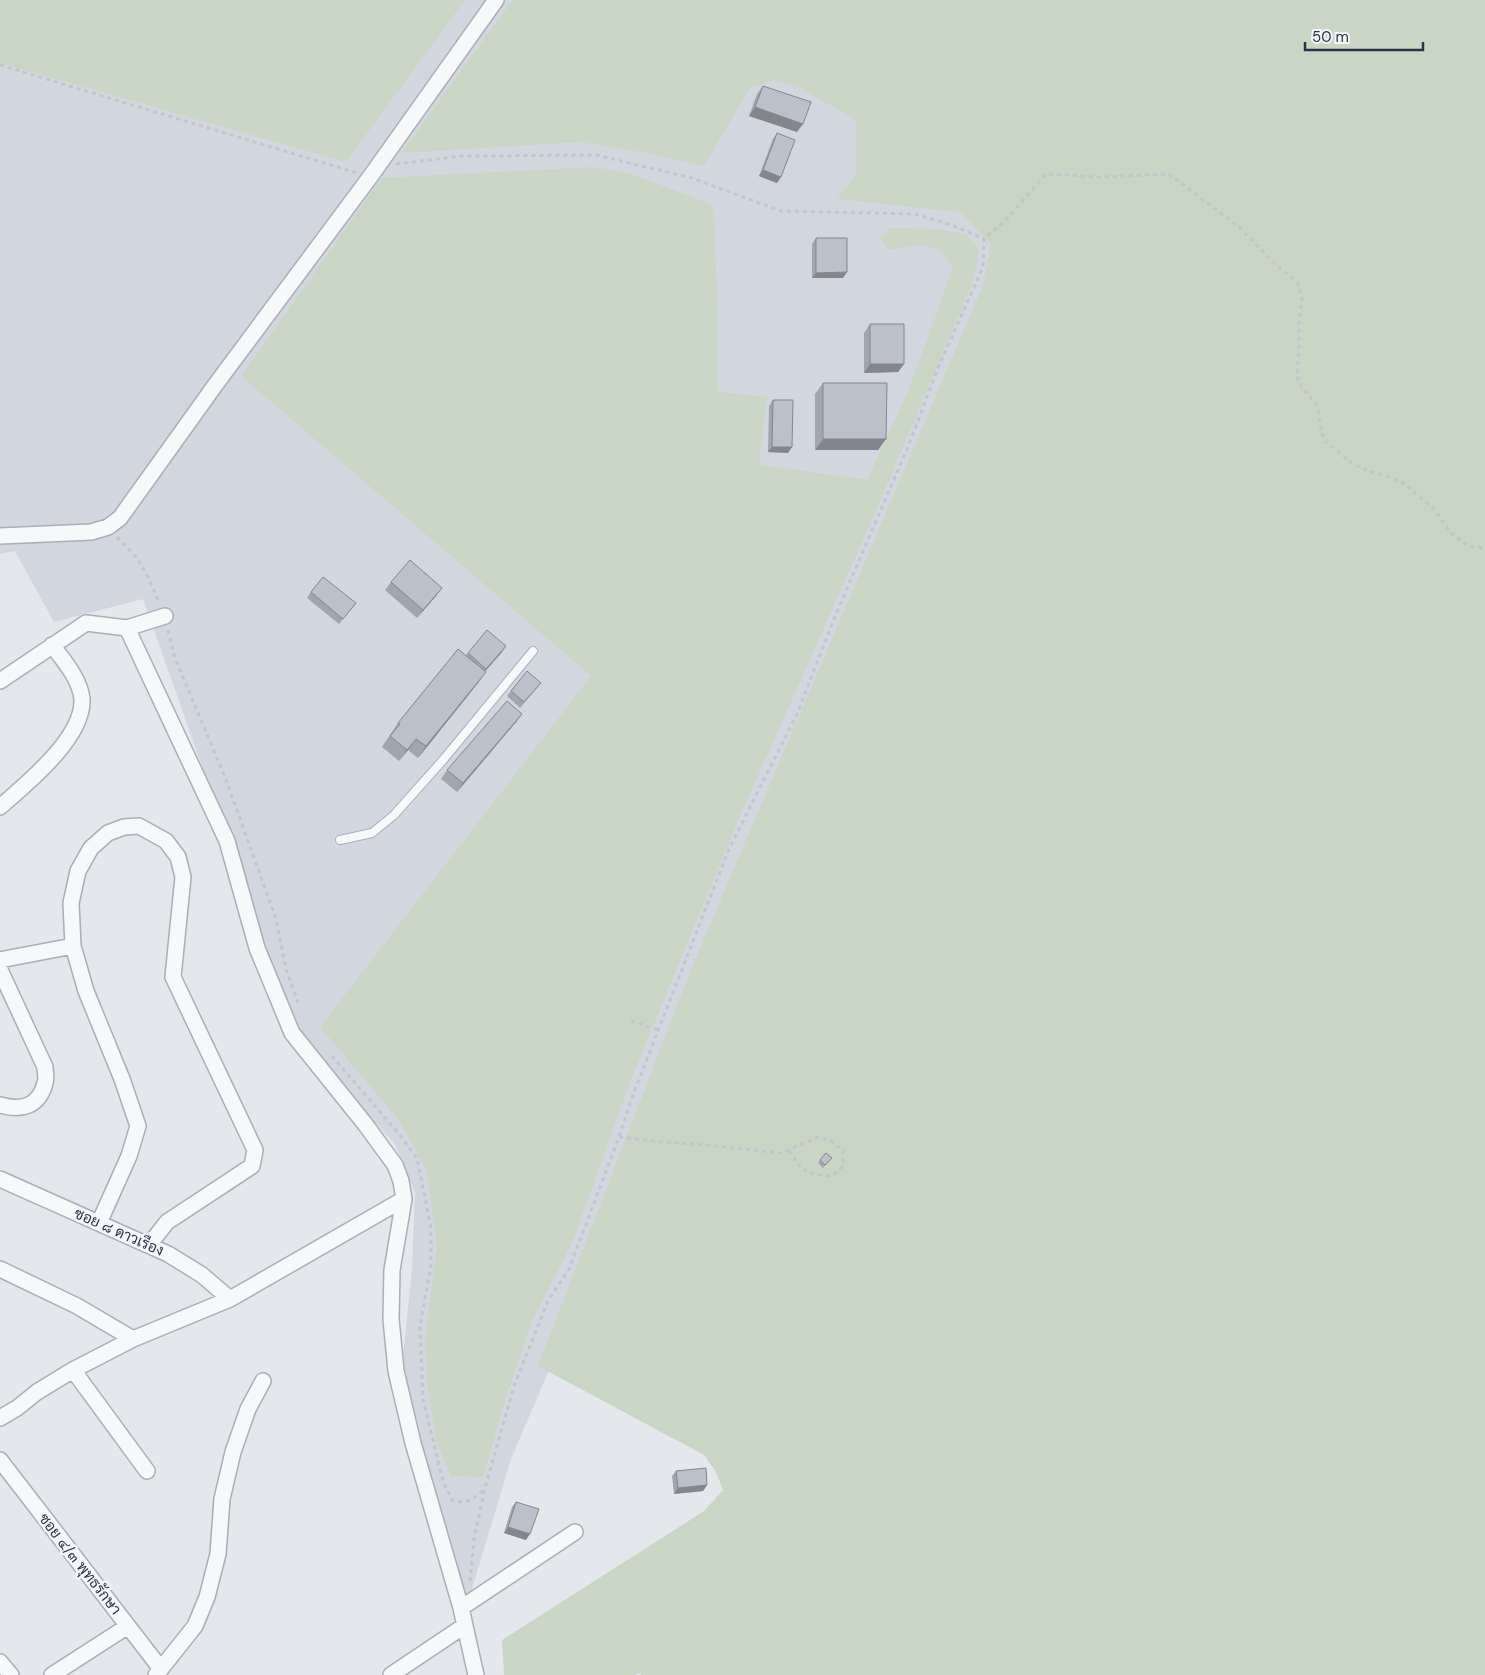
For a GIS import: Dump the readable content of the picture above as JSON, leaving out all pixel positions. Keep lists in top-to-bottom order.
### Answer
{
  "streets": {
    "street": ["ซอย ๘ ดาวเรือง", "ซอย ๔/๓ พุทธรักษา"]
  },
  "scale_bar": "50 m"
}
